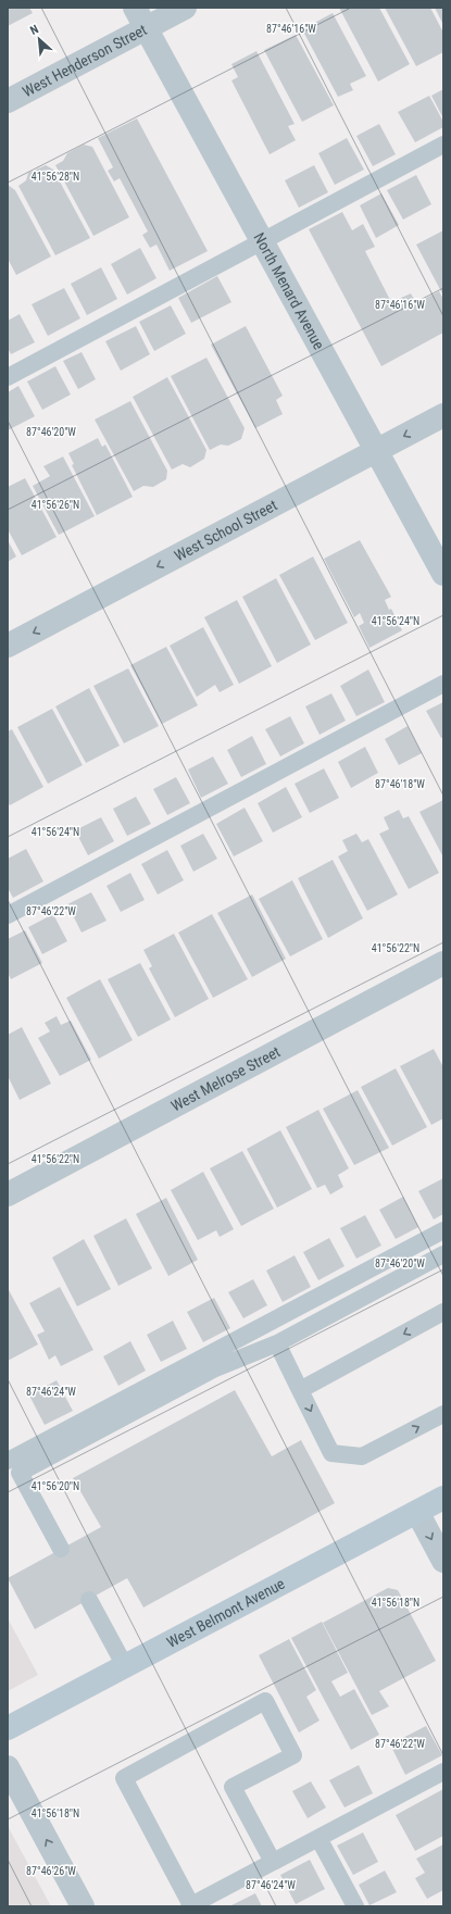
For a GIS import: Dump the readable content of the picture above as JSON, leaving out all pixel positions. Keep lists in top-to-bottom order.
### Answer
{
  "streets": {
    "main road": ["West Belmont Avenue"],
    "street": [
      "West Henderson Street",
      "North Menard Avenue",
      "West School Street",
      "West Melrose Street"
    ]
  },
  "crossings": [
    ["West Henderson Street", "North Menard Avenue"],
    ["North Menard Avenue", "West School Street"]
  ],
  "one_way": ["West School Street"],
  "north": "top left",
  "coordinates": [
    "87°46'16\"W",
    "41°56'28\"N",
    "87°46'20\"W",
    "41°56'26\"N",
    "41°56'24\"N",
    "87°46'18\"W",
    "87°46'22\"W",
    "41°56'22\"N",
    "87°46'24\"W",
    "41°56'20\"N",
    "41°56'18\"N",
    "87°46'26\"W"
  ]
}
